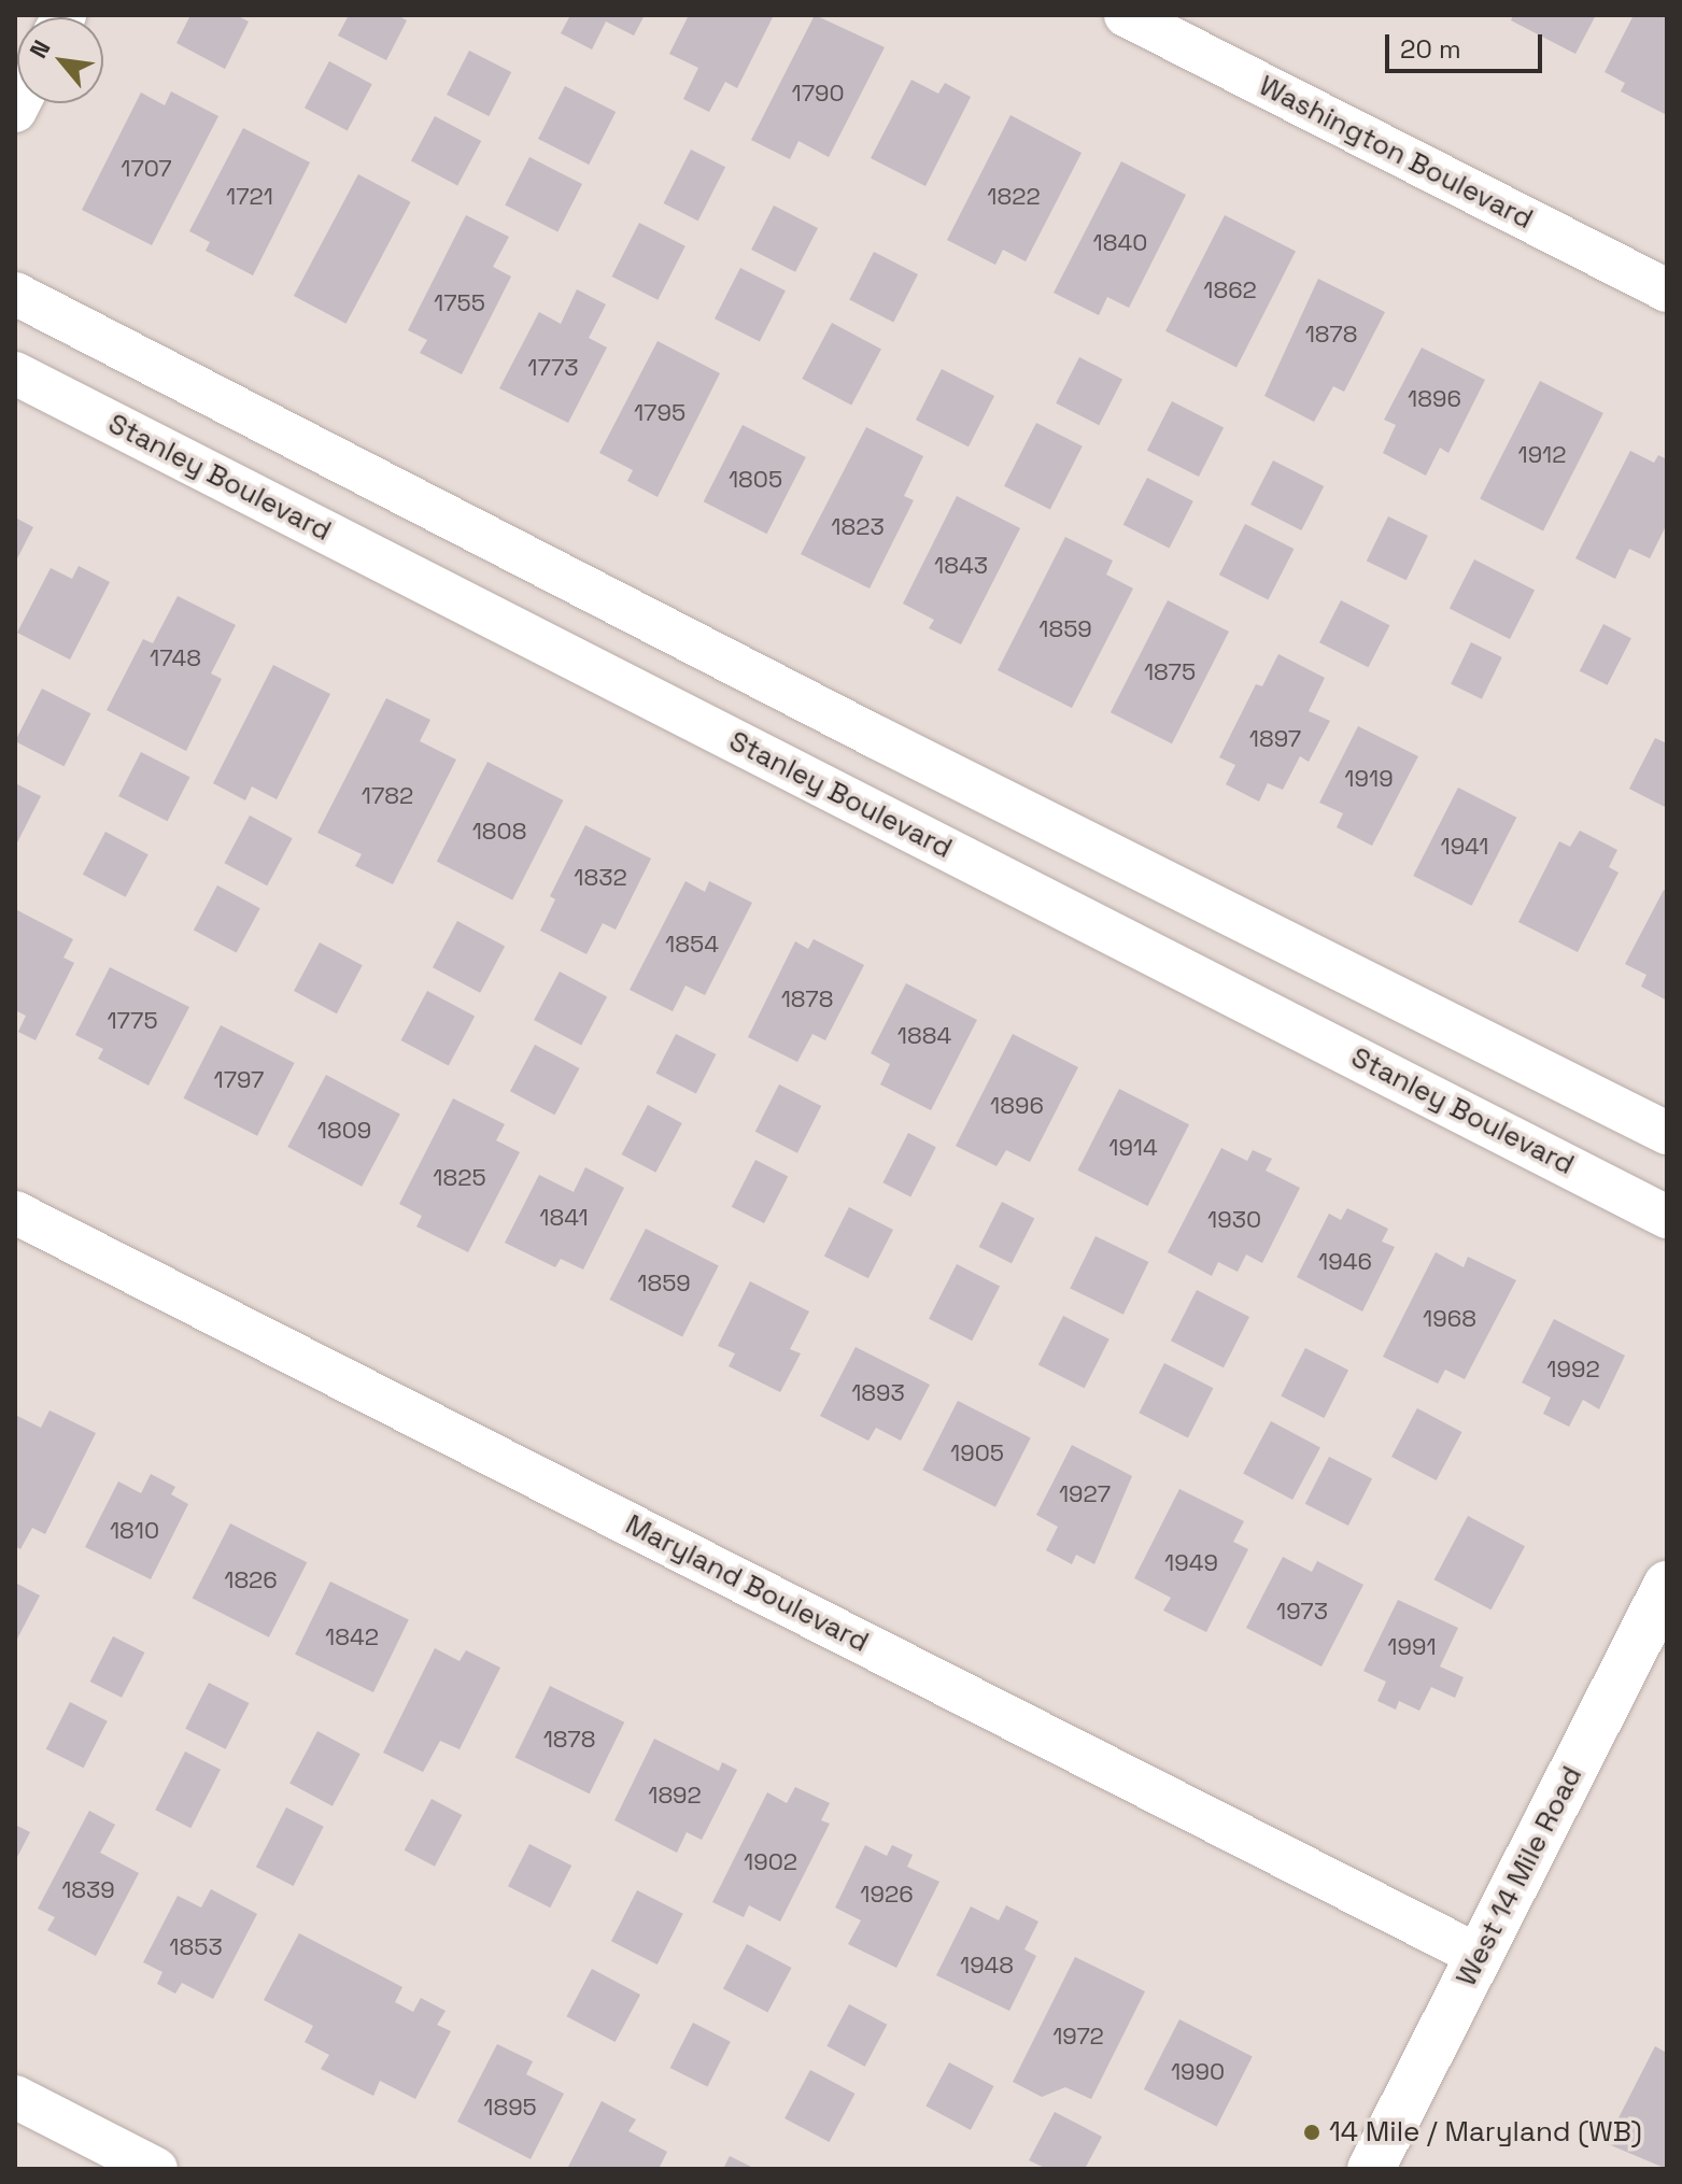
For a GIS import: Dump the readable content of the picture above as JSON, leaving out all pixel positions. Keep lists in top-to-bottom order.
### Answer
{
  "streets": {
    "main road": ["West 14 Mile Road"],
    "street": ["Washington Boulevard", "Stanley Boulevard", "Maryland Boulevard"]
  },
  "crossings": [
    ["Maryland Boulevard", "West 14 Mile Road"]
  ],
  "places": ["14 Mile / Maryland (WB)"],
  "house_numbers": [
    "1790",
    "1707",
    "1721",
    "1822",
    "1840",
    "1862",
    "1755",
    "1878",
    "1773",
    "1896",
    "1795",
    "1912",
    "1805",
    "1823",
    "1843",
    "1859",
    "1748",
    "1875",
    "1897",
    "1919",
    "1782",
    "1808",
    "1941",
    "1832",
    "1854",
    "1878",
    "1775",
    "1884",
    "1797",
    "1896",
    "1809",
    "1914",
    "1825",
    "1841",
    "1930",
    "1946",
    "1859",
    "1968",
    "1992",
    "1893",
    "1905",
    "1927",
    "1810",
    "1949",
    "1826",
    "1973",
    "1842",
    "1991",
    "1878",
    "1892",
    "1902",
    "1839",
    "1926",
    "1853",
    "1948",
    "1972",
    "1990",
    "1895"
  ],
  "scale_bar": "20 m",
  "north": "top left"
}
